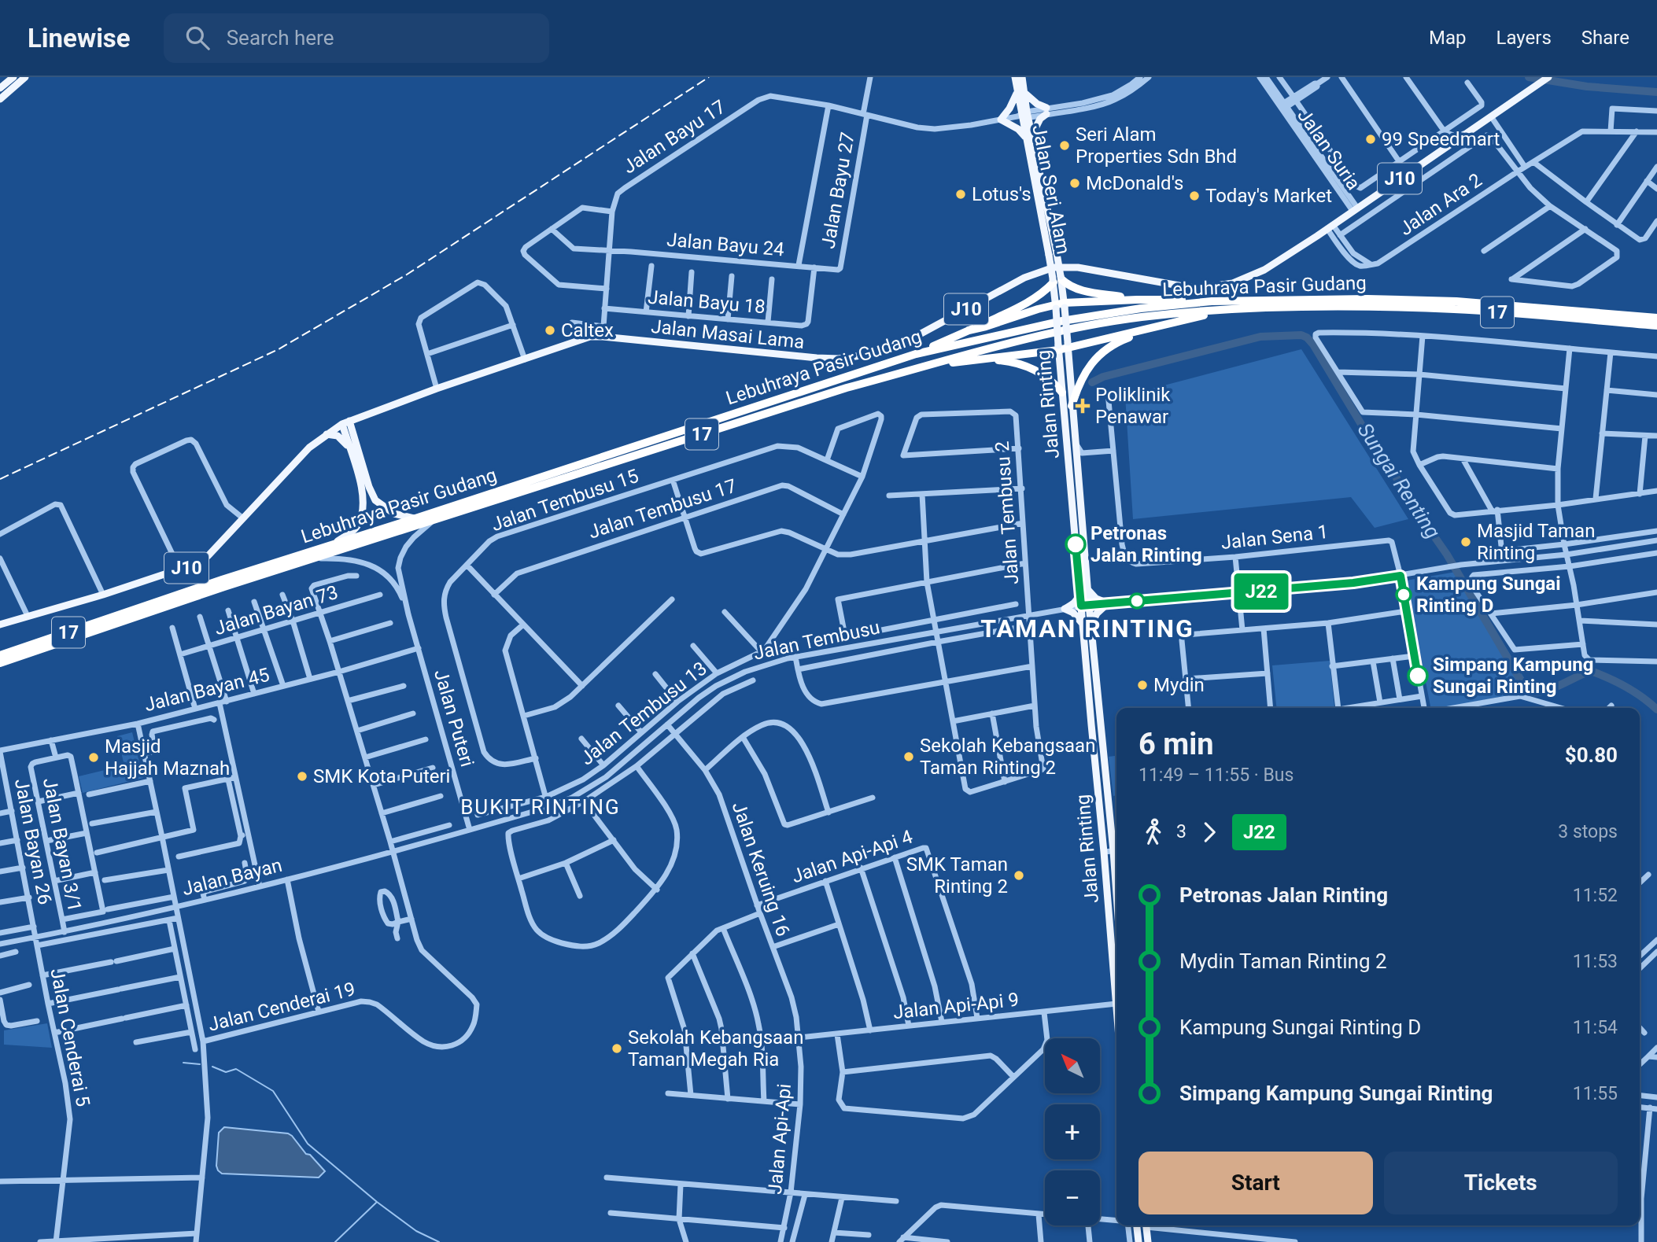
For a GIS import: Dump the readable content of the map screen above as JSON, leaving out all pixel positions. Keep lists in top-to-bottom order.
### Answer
{
  "streets": {
    "highway": ["Lebuhraya Pasir Gudang", "17"],
    "main road": [
      "J10",
      "Jalan Seri Alam",
      "Jalan Masai Lama",
      "Jalan Rinting"
    ],
    "street": [
      "Jalan Bayu 17",
      "Jalan Suria",
      "Jalan Bayu 27",
      "Jalan Ara 2",
      "Jalan Bayu 24",
      "Jalan Bayu 18",
      "Jalan Tembusu 15",
      "Jalan Tembusu 17",
      "Jalan Tembusu 2",
      "Jalan Sena 1",
      "Jalan Bayan 73",
      "Jalan Tembusu",
      "Jalan Bayan 45",
      "Jalan Tembusu 13",
      "Jalan Puteri",
      "Jalan Bayan 26",
      "Jalan Bayan 3/1",
      "Jalan Api-Api 4",
      "Jalan Keruing 16",
      "Jalan Bayan",
      "Jalan Api-Api 9",
      "Jalan Cenderai 19",
      "Jalan Cenderai 5",
      "Jalan Api-Api"
    ]
  },
  "crossings": [
    ["Jalan Bayu 17", "Jalan Seri Alam"],
    ["Jalan Bayu 17", "Jalan Bayu 27"],
    ["Jalan Bayu 17", "Jalan Bayu 24"],
    ["Jalan Bayu 17", "Jalan Bayu 18"],
    ["Jalan Bayu 17", "Jalan Masai Lama"],
    ["Jalan Suria", "Jalan Masai Lama"],
    ["Jalan Seri Alam", "Jalan Rinting"],
    ["Jalan Bayu 27", "Jalan Bayu 24"],
    ["Jalan Bayu 24", "Jalan Bayu 18"],
    ["Lebuhraya Pasir Gudang", "Jalan Puteri"],
    ["Jalan Rinting", "Jalan Tembusu"],
    ["Jalan Rinting", "Jalan Api-Api 9"],
    ["Jalan Tembusu 2", "Jalan Tembusu"],
    ["Jalan Sena 1", "Jalan Tembusu"],
    ["Jalan Bayan 73", "Jalan Cenderai 19"],
    ["Jalan Tembusu", "Jalan Puteri"],
    ["Jalan Tembusu", "Jalan Keruing 16"],
    ["Jalan Tembusu", "Jalan Bayan"],
    ["Jalan Bayan 45", "Jalan Puteri"],
    ["Jalan Bayan 45", "Jalan Bayan 26"],
    ["Jalan Bayan 45", "Jalan Cenderai 19"],
    ["Jalan Puteri", "Jalan Bayan"],
    ["Jalan Bayan 26", "Jalan Bayan"],
    ["Jalan Bayan 26", "Jalan Cenderai 5"],
    ["Jalan Bayan 3/1", "Jalan Bayan"],
    ["Jalan Api-Api 4", "Jalan Keruing 16"],
    ["Jalan Api-Api 4", "Jalan Api-Api 9"],
    ["Jalan Keruing 16", "Jalan Api-Api 9"],
    ["Jalan Keruing 16", "Jalan Api-Api"],
    ["Jalan Bayan", "Jalan Cenderai 19"],
    ["Jalan Bayan", "Jalan Cenderai 5"],
    ["Jalan Api-Api 9", "Jalan Api-Api"]
  ],
  "districts": ["TAMAN RINTING", "BUKIT RINTING"],
  "water": ["Sungai Renting"],
  "places": {
    "other": [
      "99 Speedmart",
      "Seri Alam Properties Sdn Bhd",
      "McDonald's",
      "Lotus's",
      "Today's Market",
      "Caltex",
      "Masjid Taman Rinting",
      "Petronas Jalan Rinting",
      "Kampung Sungai Rinting D",
      "Simpang Kampung Sungai Rinting",
      "Mydin",
      "Sekolah Kebangsaan Taman Rinting 2",
      "Masjid Hajjah Maznah",
      "SMK Kota Puteri",
      "SMK Taman Rinting 2",
      "Sekolah Kebangsaan Taman Megah Ria"
    ],
    "health": ["Poliklinik Penawar"]
  },
  "lines": ["bus line J22"],
  "north": "top left",
  "page": {
    "header": "Linewise",
    "search": "Search here",
    "nav": ["Map", "Layers", "Share"],
    "on_map": "J22",
    "heading": ["6 min", "11:49 – 11:55 · Bus", "$0.80"],
    "legs": ["3", "J22", "3 stops"],
    "list": [
      {
        "name": "Petronas Jalan Rinting",
        "value": "11:52"
      },
      {
        "name": "Mydin Taman Rinting 2",
        "value": "11:53"
      },
      {
        "name": "Kampung Sungai Rinting D",
        "value": "11:54"
      },
      {
        "name": "Simpang Kampung Sungai Rinting",
        "value": "11:55"
      }
    ],
    "map_buttons": ["+", "−"],
    "buttons": ["Start", "Tickets"]
  }
}
